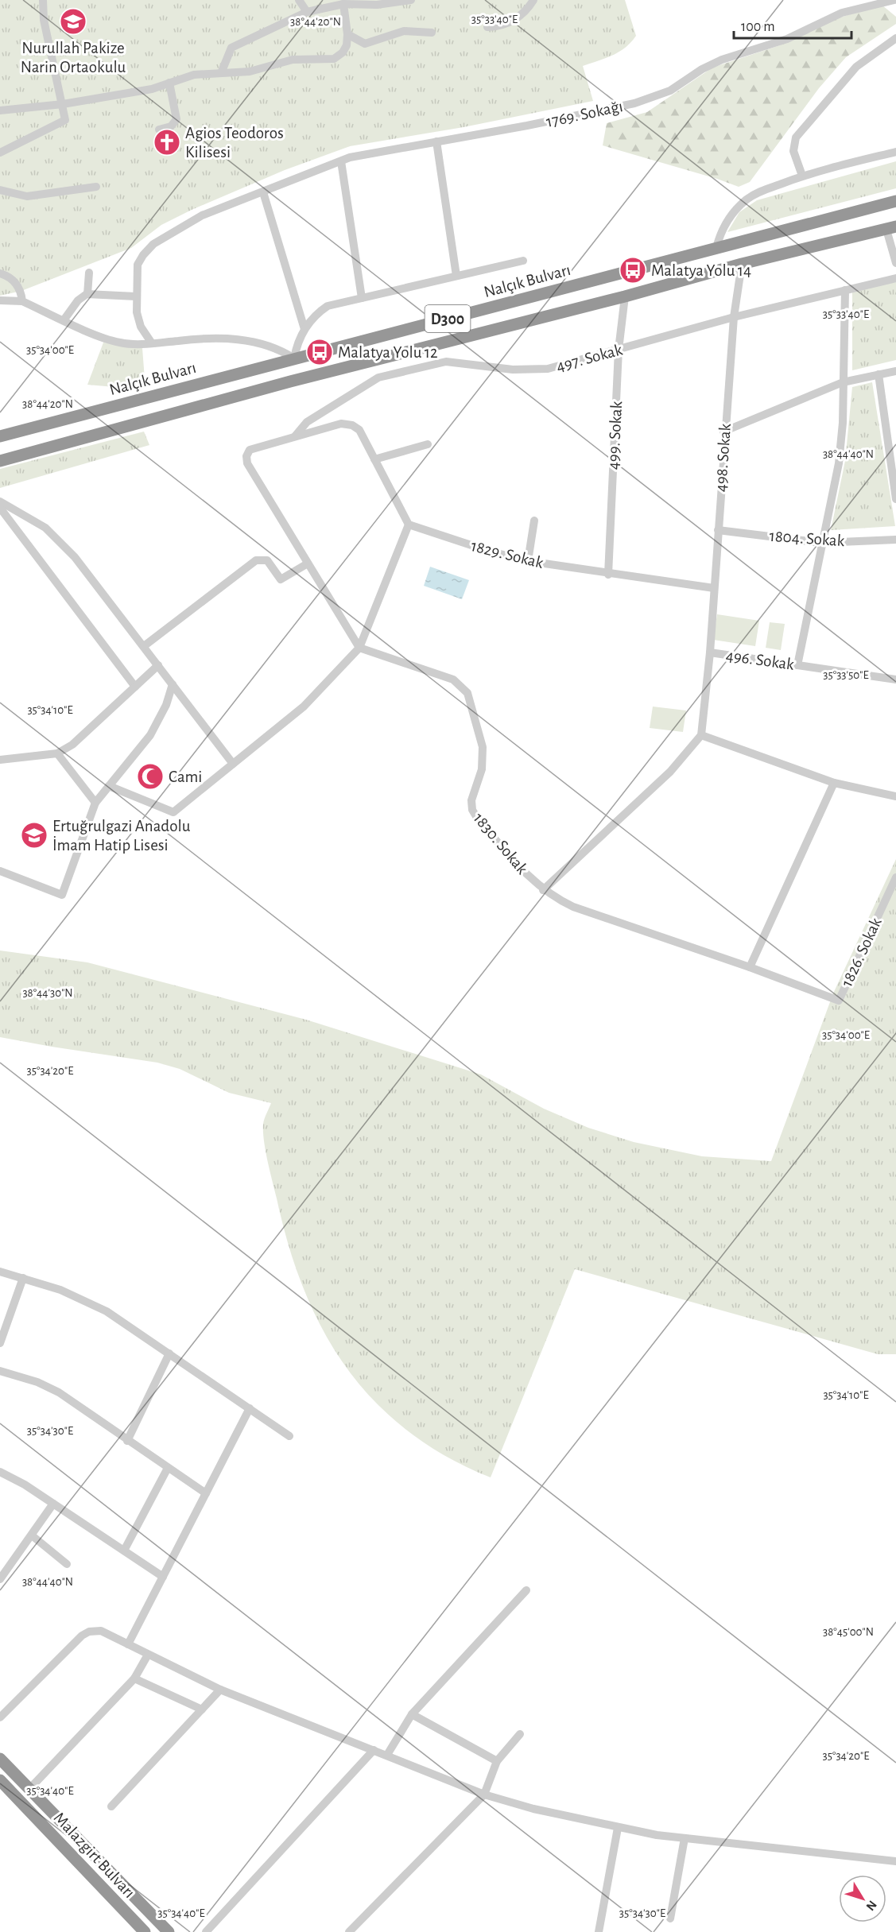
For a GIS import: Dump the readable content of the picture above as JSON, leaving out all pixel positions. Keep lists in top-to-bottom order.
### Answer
{
  "streets": {
    "highway": ["Nalçık Bulvarı", "D300", "Malazgirt Bulvarı"],
    "street": [
      "1769. Sokağı",
      "497. Sokak",
      "499. Sokak",
      "498. Sokak",
      "1804. Sokak",
      "1829. Sokak",
      "496. Sokak",
      "1830. Sokak",
      "1826. Sokak"
    ]
  },
  "crossings": [
    ["D300", "499. Sokak"],
    ["D300", "498. Sokak"],
    ["497. Sokak", "499. Sokak"],
    ["497. Sokak", "498. Sokak"],
    ["499. Sokak", "1829. Sokak"],
    ["498. Sokak", "1804. Sokak"],
    ["498. Sokak", "1829. Sokak"],
    ["498. Sokak", "496. Sokak"],
    ["1830. Sokak", "1826. Sokak"]
  ],
  "places": {
    "school or university": ["Nurullah Pakize Narin Ortaokulu", "Ertuğrulgazi Anadolu İmam Hatip Lisesi"],
    "church": ["Agios Teodoros Kilisesi"],
    "bus stop": ["Malatya Yolu 14", "Malatya Yolu 12"],
    "mosque": ["Cami"]
  },
  "scale_bar": "100 m",
  "north": "bottom right",
  "coordinates": [
    "35°33'40\"E",
    "38°44'20\"N",
    "35°34'00\"E",
    "38°44'40\"N",
    "35°33'50\"E",
    "35°34'10\"E",
    "38°44'30\"N",
    "35°34'20\"E",
    "35°34'30\"E",
    "38°45'00\"N",
    "35°34'40\"E"
  ]
}
